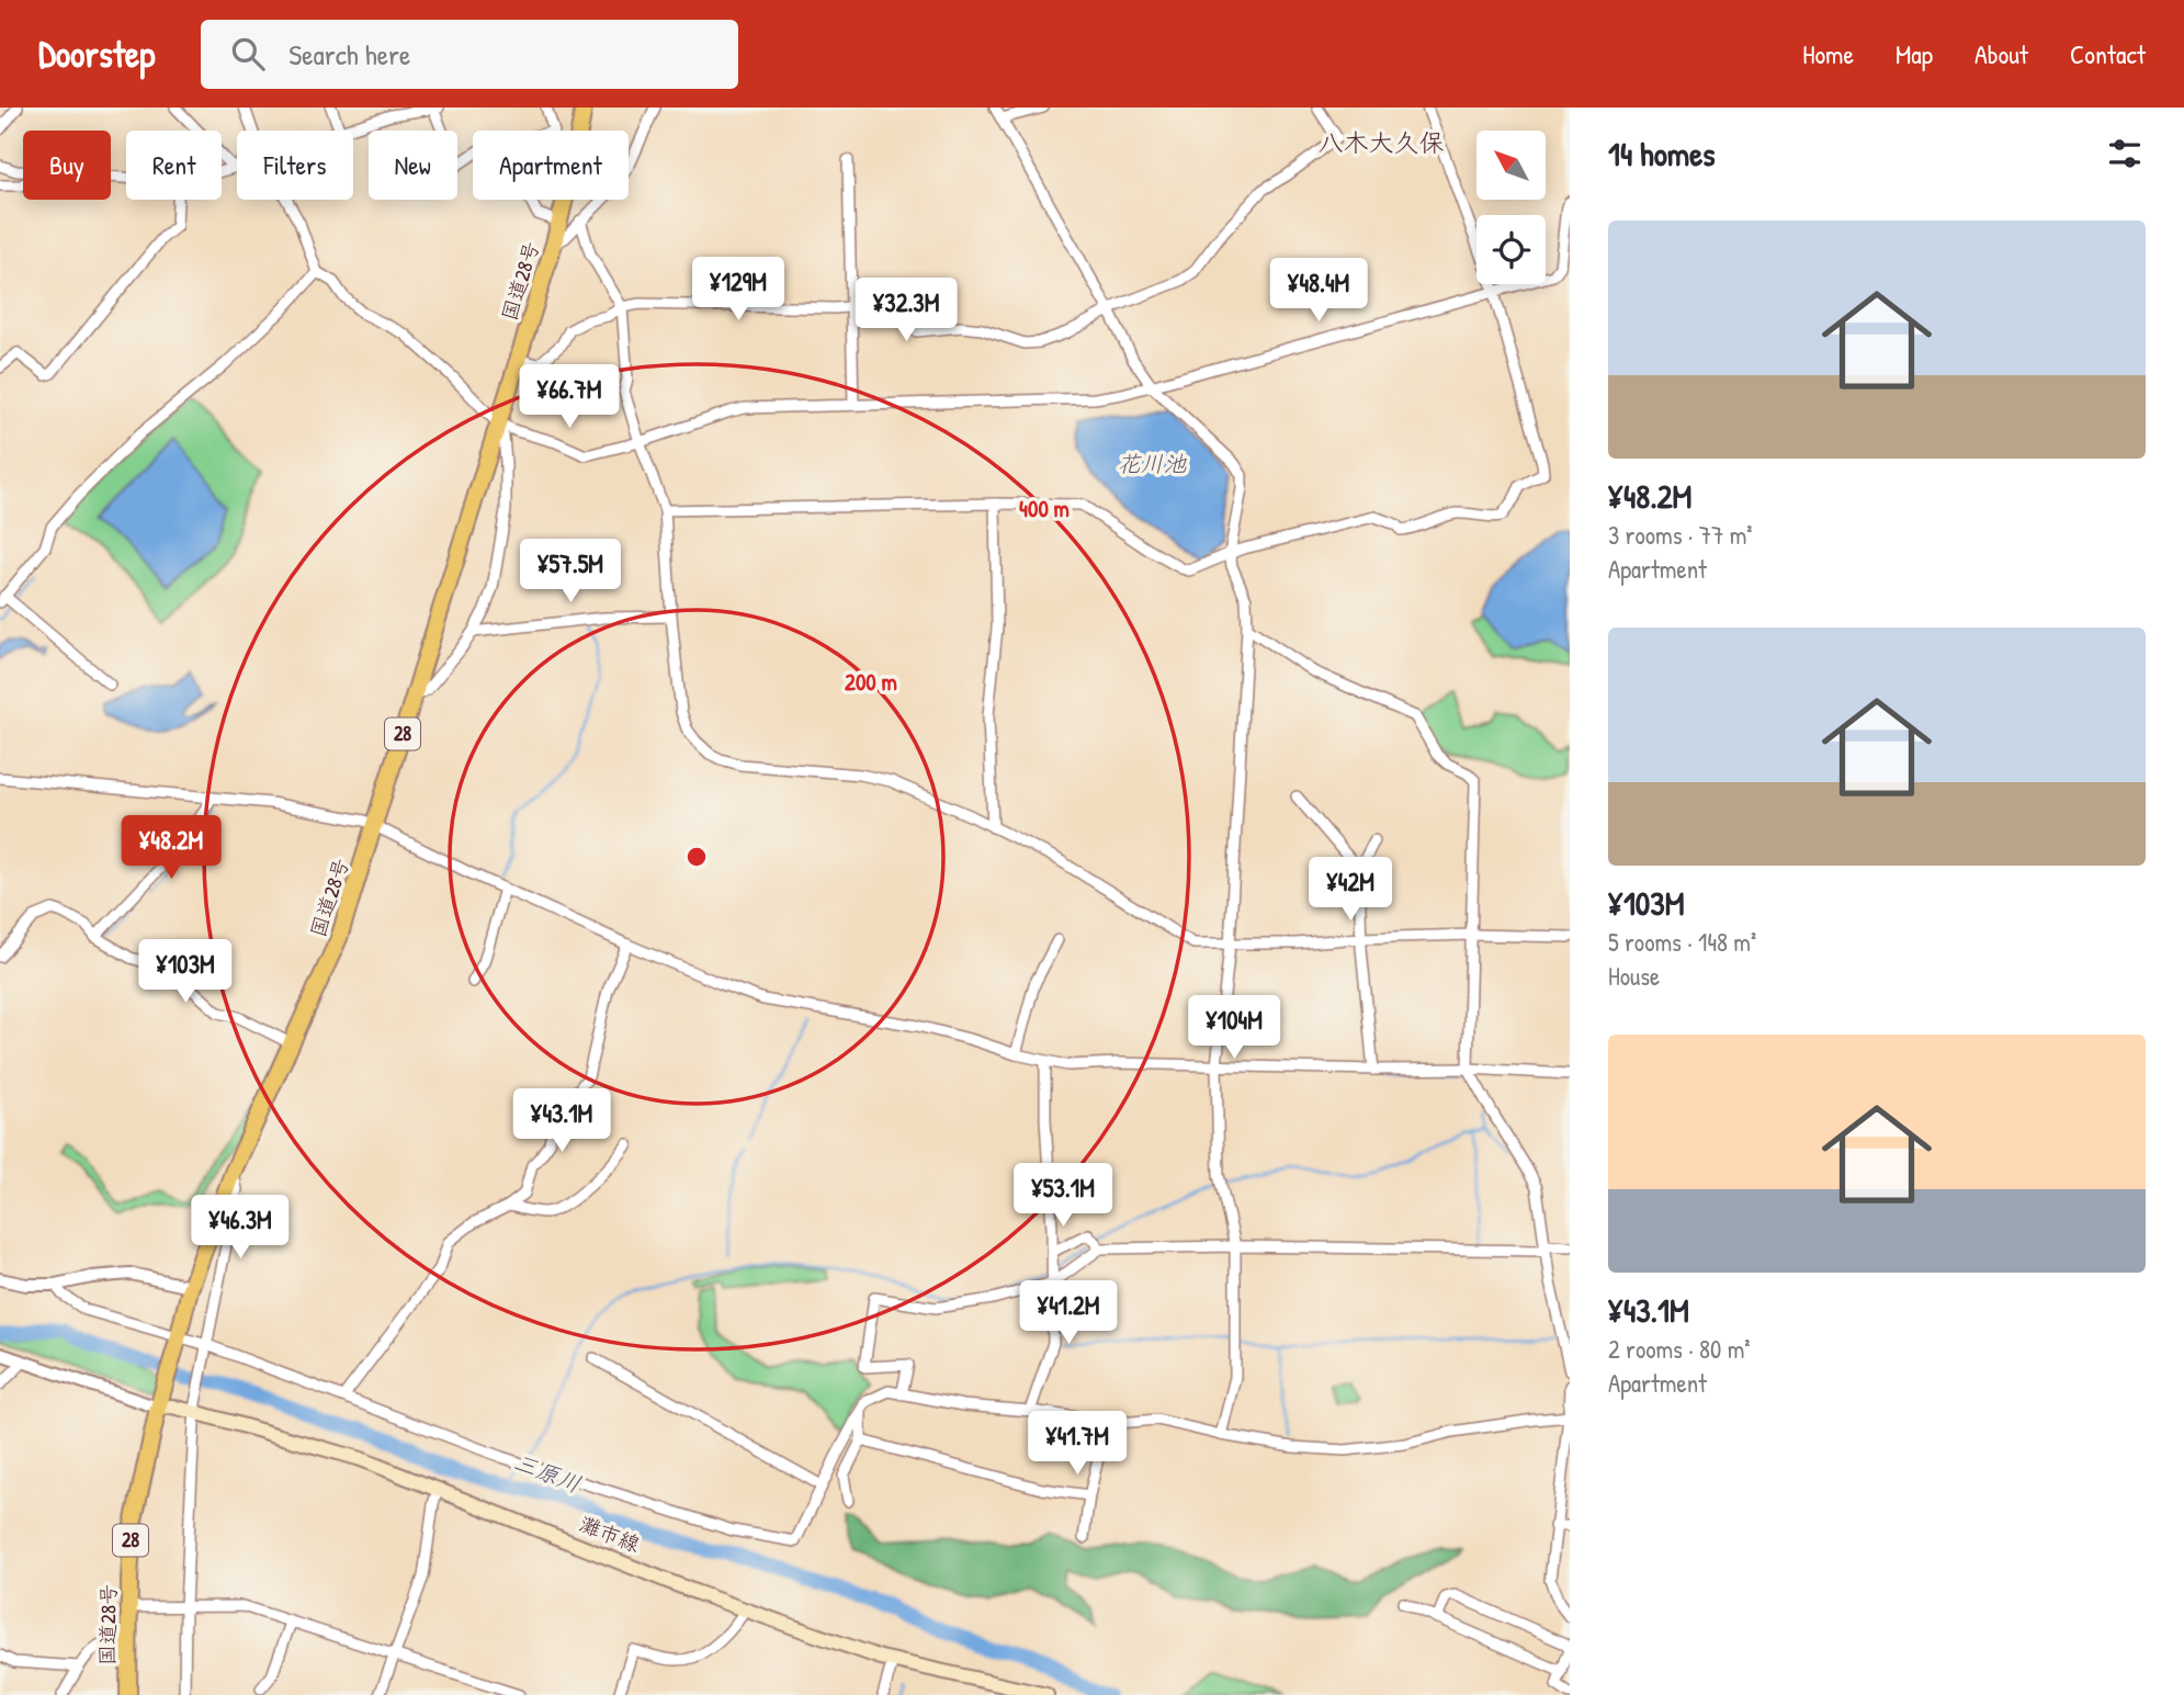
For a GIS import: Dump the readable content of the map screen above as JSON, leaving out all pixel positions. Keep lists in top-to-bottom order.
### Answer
{
  "streets": {
    "highway": ["国道28号", "28"],
    "main road": ["灘市線"]
  },
  "crossings": [
    ["国道28号", "灘市線"]
  ],
  "districts": ["八木大久保"],
  "water": ["花川池", "三原川"],
  "north": "top left",
  "page": {
    "header": "Doorstep",
    "search": "Search here",
    "nav": [
      "Home",
      "Map",
      "About",
      "Contact"
    ],
    "heading": "14 homes",
    "chip": [
      "Buy",
      "Rent",
      "Filters",
      "New",
      "Apartment"
    ],
    "list": [
      {
        "name": "¥48.2M",
        "note": "3 rooms · 77 m² · Apartment"
      },
      {
        "name": "¥103M",
        "note": "5 rooms · 148 m² · House"
      },
      {
        "name": "¥43.1M",
        "note": "2 rooms · 80 m² · Apartment"
      }
    ],
    "price": [
      "¥129M",
      "¥48.4M",
      "¥32.3M",
      "¥66.7M",
      "¥57.5M",
      "¥48.2M",
      "¥42M",
      "¥103M",
      "¥104M",
      "¥43.1M",
      "¥53.1M",
      "¥46.3M",
      "¥41.2M",
      "¥41.7M"
    ]
  },
  "rings": ["400 m", "200 m"]
}
